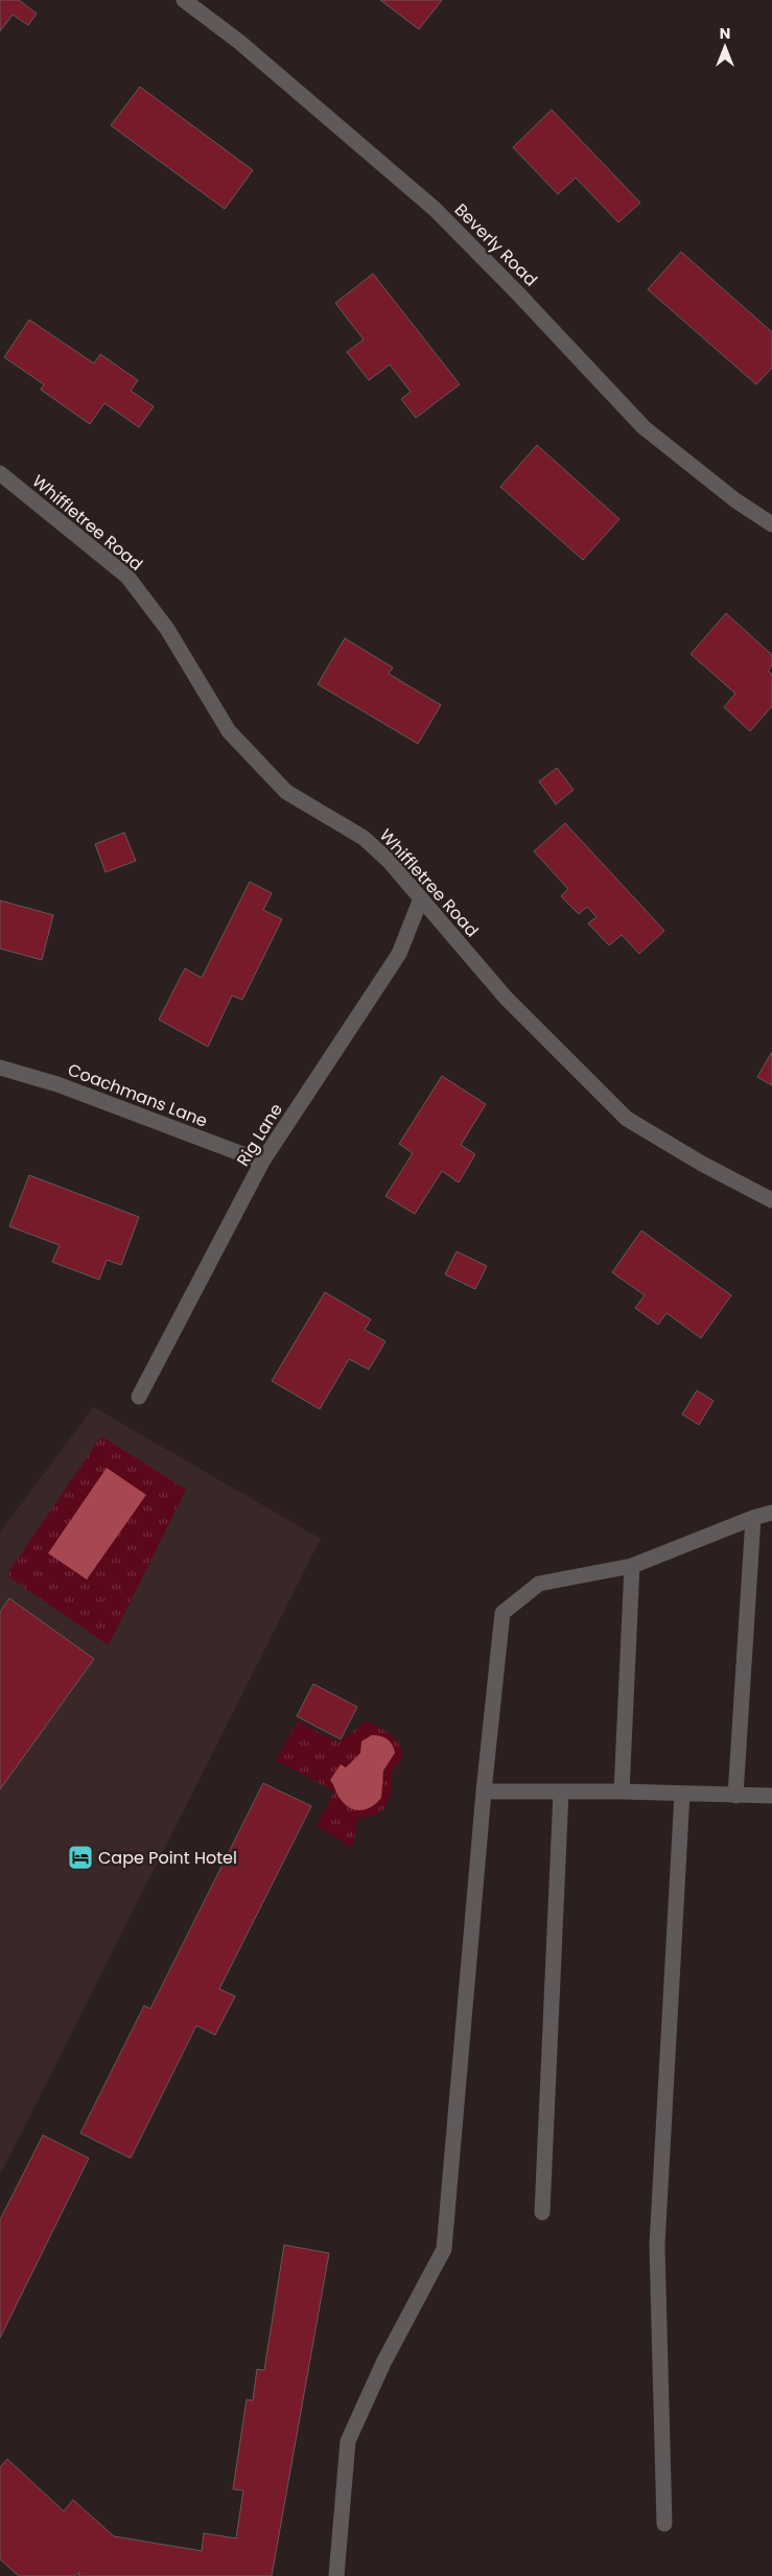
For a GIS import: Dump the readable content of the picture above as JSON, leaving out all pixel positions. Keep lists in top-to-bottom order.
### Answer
{
  "streets": {
    "street": [
      "Beverly Road",
      "Whiffletree Road",
      "Coachmans Lane",
      "Rig Lane"
    ]
  },
  "crossings": [
    ["Whiffletree Road", "Rig Lane"],
    ["Coachmans Lane", "Rig Lane"]
  ],
  "places": {
    "hotel": ["Cape Point Hotel"]
  },
  "north": "top"
}
